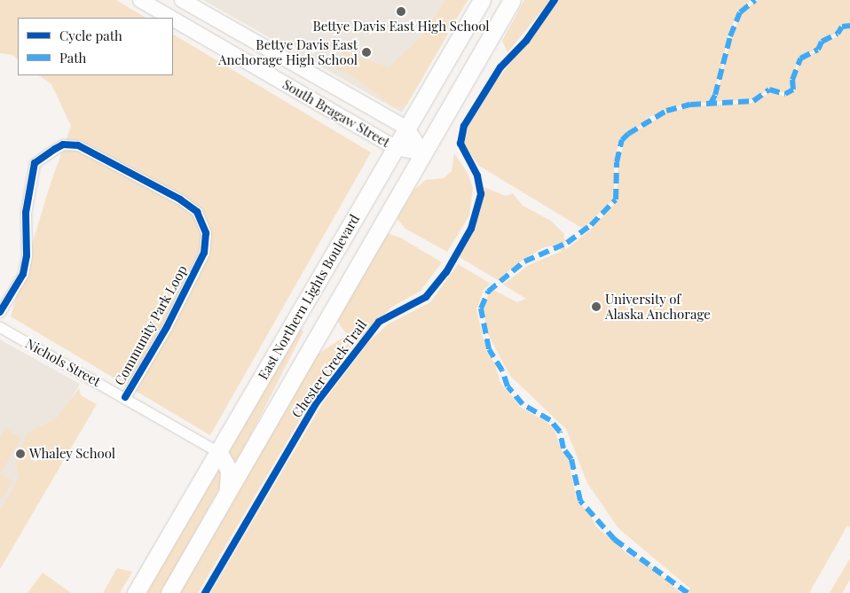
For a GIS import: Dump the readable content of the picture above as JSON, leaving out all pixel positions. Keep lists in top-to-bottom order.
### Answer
{
  "streets": {
    "main road": ["South Bragaw Street", "East Northern Lights Boulevard"],
    "street": ["Community Park Loop", "Nichols Street"],
    "cycle path": ["Chester Creek Trail"]
  },
  "crossings": [
    ["South Bragaw Street", "East Northern Lights Boulevard"],
    ["East Northern Lights Boulevard", "Nichols Street"],
    ["Community Park Loop", "Nichols Street"]
  ],
  "places": [
    "Bettye Davis East High School",
    "Bettye Davis East Anchorage High School",
    "University of Alaska Anchorage",
    "Whaley School"
  ],
  "legend": ["Cycle path", "Path"]
}
